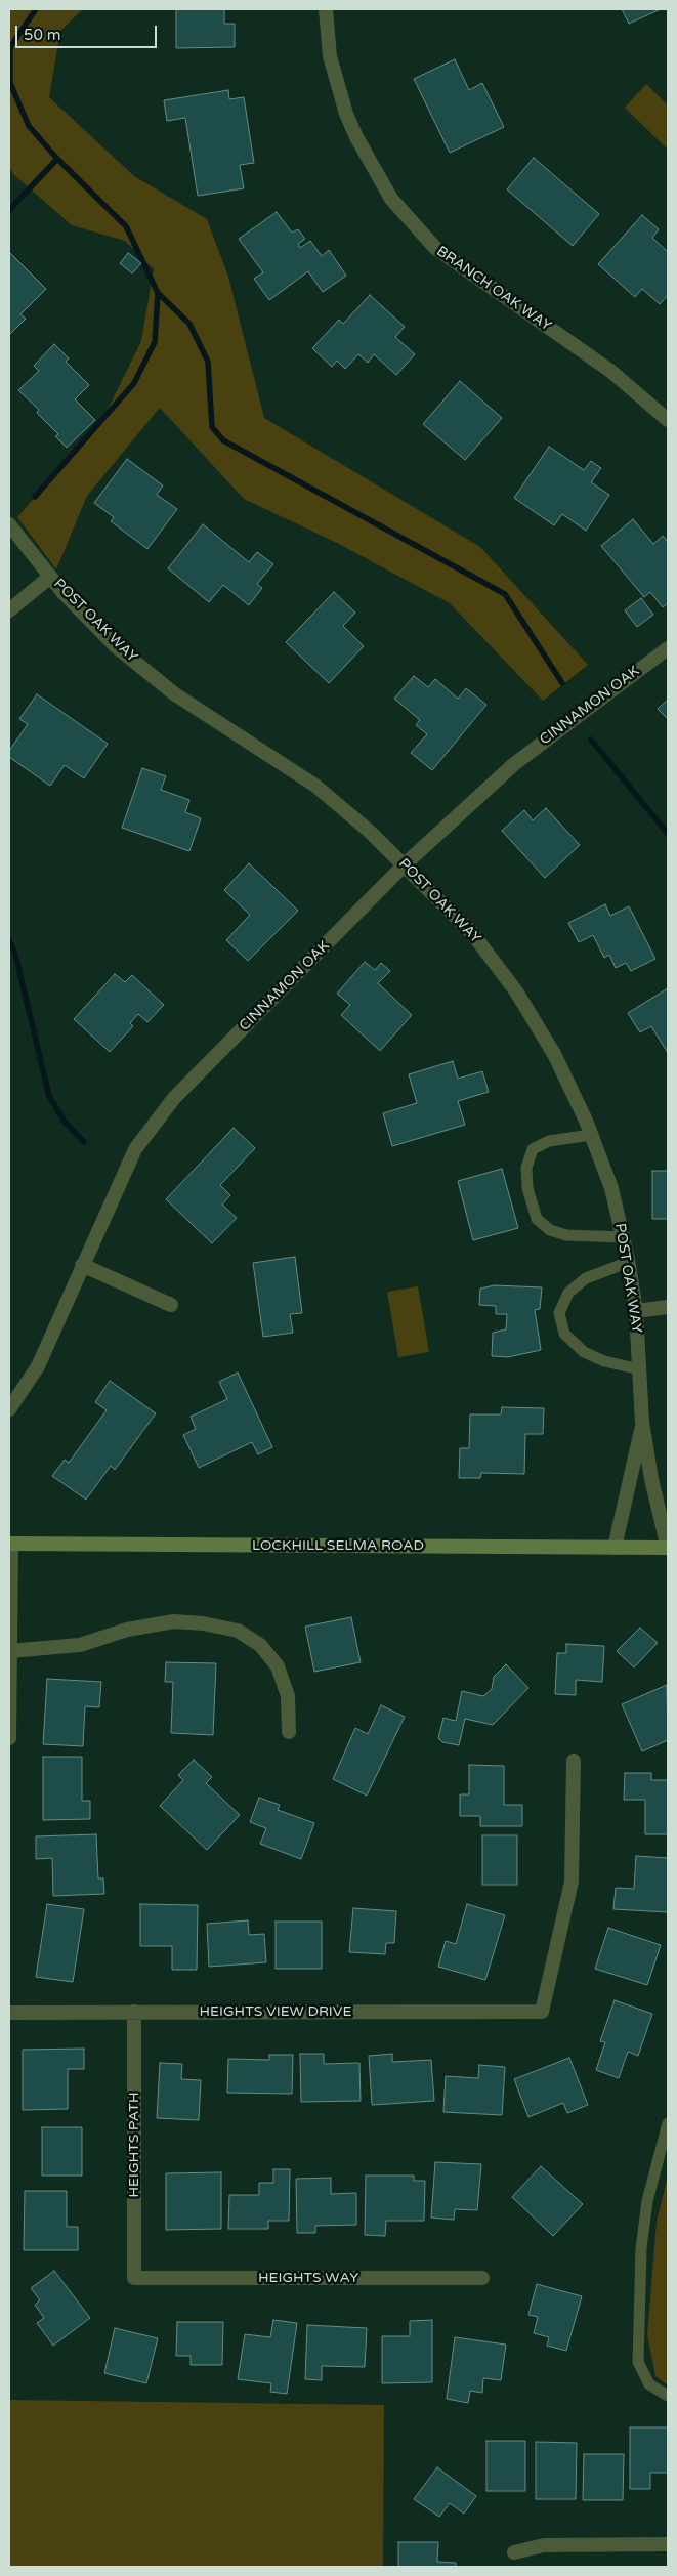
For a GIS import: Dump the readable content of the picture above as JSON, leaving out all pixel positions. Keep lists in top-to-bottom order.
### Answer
{
  "streets": {
    "main road": ["LOCKHILL SELMA ROAD"],
    "street": [
      "BRANCH OAK WAY",
      "POST OAK WAY",
      "CINNAMON OAK",
      "HEIGHTS VIEW DRIVE",
      "HEIGHTS PATH",
      "HEIGHTS WAY"
    ]
  },
  "crossings": [
    ["POST OAK WAY", "CINNAMON OAK"],
    ["POST OAK WAY", "LOCKHILL SELMA ROAD"],
    ["HEIGHTS VIEW DRIVE", "HEIGHTS PATH"],
    ["HEIGHTS PATH", "HEIGHTS WAY"]
  ],
  "scale_bar": "50 m"
}
